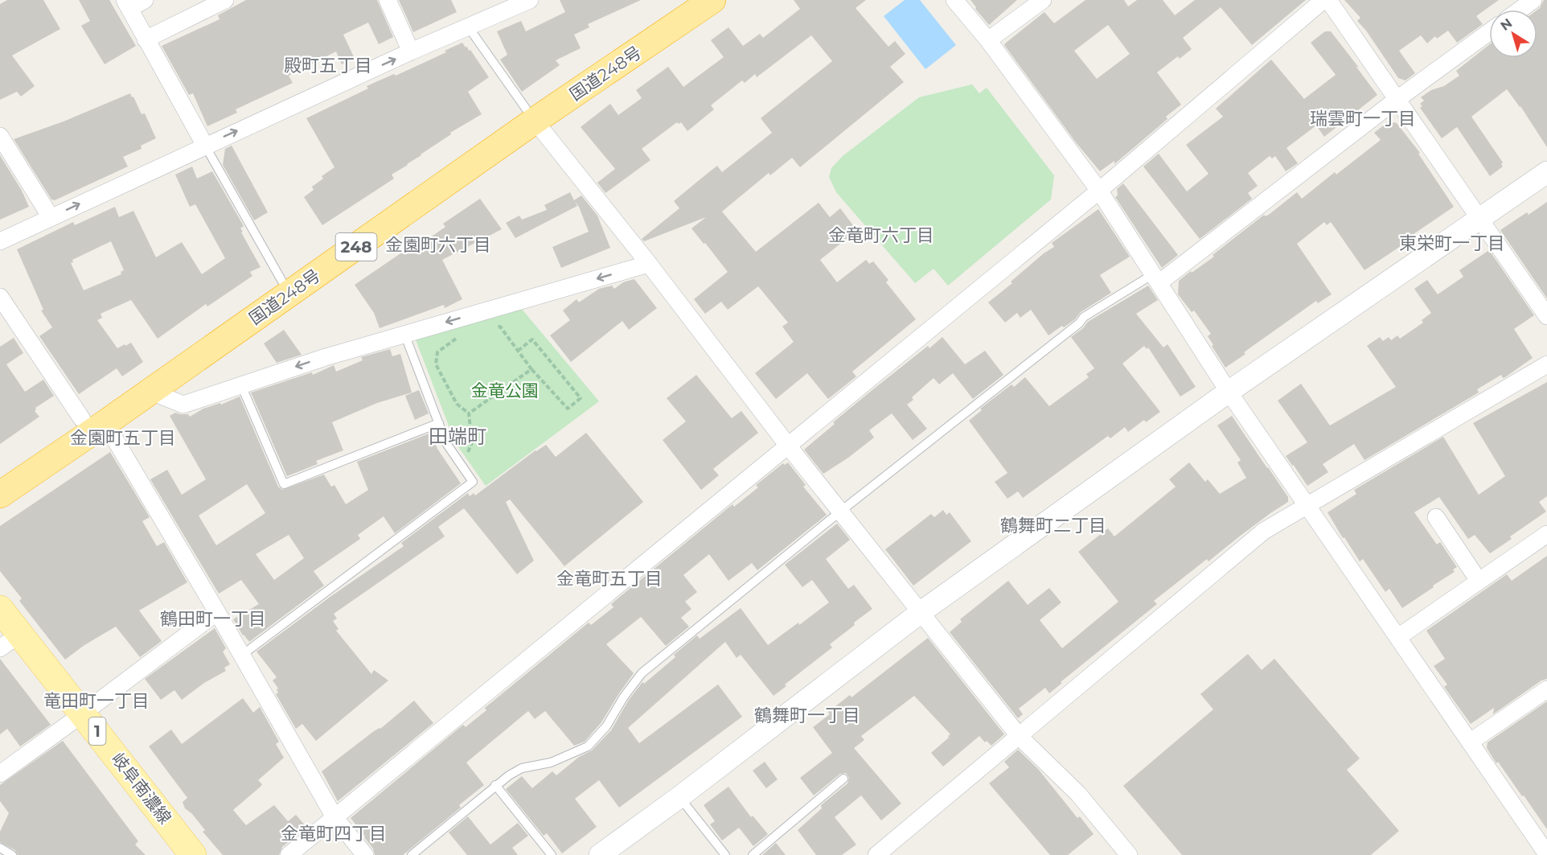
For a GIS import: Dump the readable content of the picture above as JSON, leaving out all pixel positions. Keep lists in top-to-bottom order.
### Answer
{
  "streets": {
    "highway": ["国道248号", "248"],
    "main road": ["1", "岐阜南濃線"]
  },
  "districts": [
    "殿町五丁目",
    "瑞雲町一丁目",
    "金竜町六丁目",
    "東栄町一丁目",
    "金園町六丁目",
    "田端町",
    "金園町五丁目",
    "鶴舞町二丁目",
    "金竜町五丁目",
    "鶴田町一丁目",
    "竜田町一丁目",
    "鶴舞町一丁目",
    "金竜町四丁目"
  ],
  "parks": ["金竜公園"],
  "north": "top left"
}
